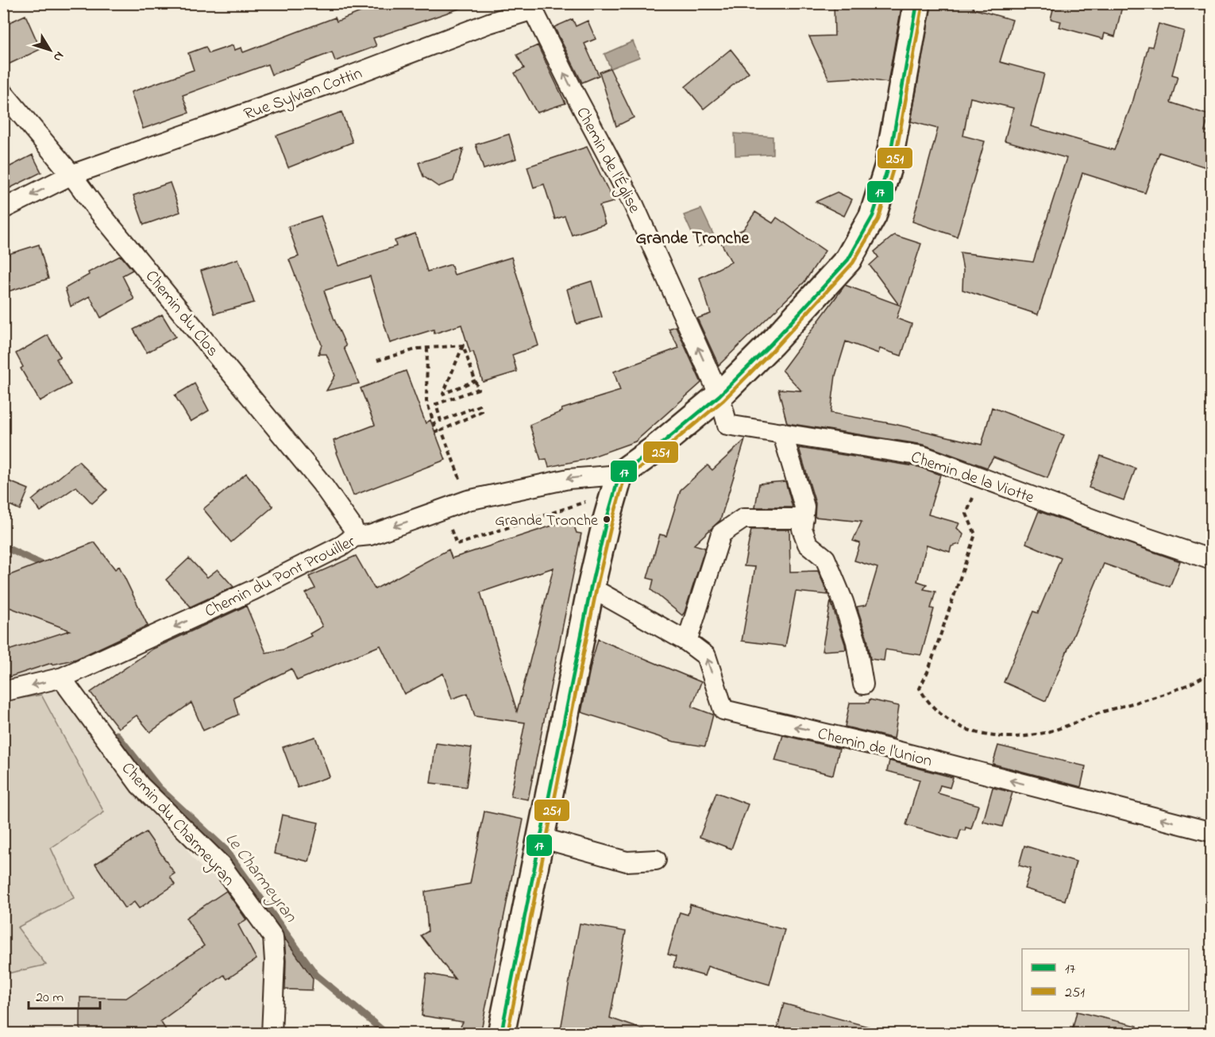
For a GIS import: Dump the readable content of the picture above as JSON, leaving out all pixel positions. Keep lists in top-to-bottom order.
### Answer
{
  "streets": {
    "street": [
      "Rue Sylvian Cottin",
      "Chemin de l'Église",
      "Chemin du Clos",
      "Chemin de la Viotte",
      "Chemin du Pont Prouiller",
      "Chemin de l'Union",
      "Chemin du Charmeyran"
    ]
  },
  "crossings": [
    ["Rue Sylvian Cottin", "Chemin de l'Église"],
    ["Rue Sylvian Cottin", "Chemin du Clos"],
    ["Chemin de l'Église", "Chemin de la Viotte"],
    ["Chemin du Clos", "Chemin du Pont Prouiller"],
    ["Chemin du Pont Prouiller", "Chemin du Charmeyran"]
  ],
  "one_way": ["Chemin de l'Église", "Chemin du Pont Prouiller", "Chemin de l'Union"],
  "districts": ["Grande Tronche"],
  "water": ["Le Charmeyran"],
  "places": ["Grande Tronche"],
  "lines": ["transit line 17", "transit line 251"],
  "legend": ["17", "251"],
  "scale_bar": "20 m",
  "north": "bottom right"
}
